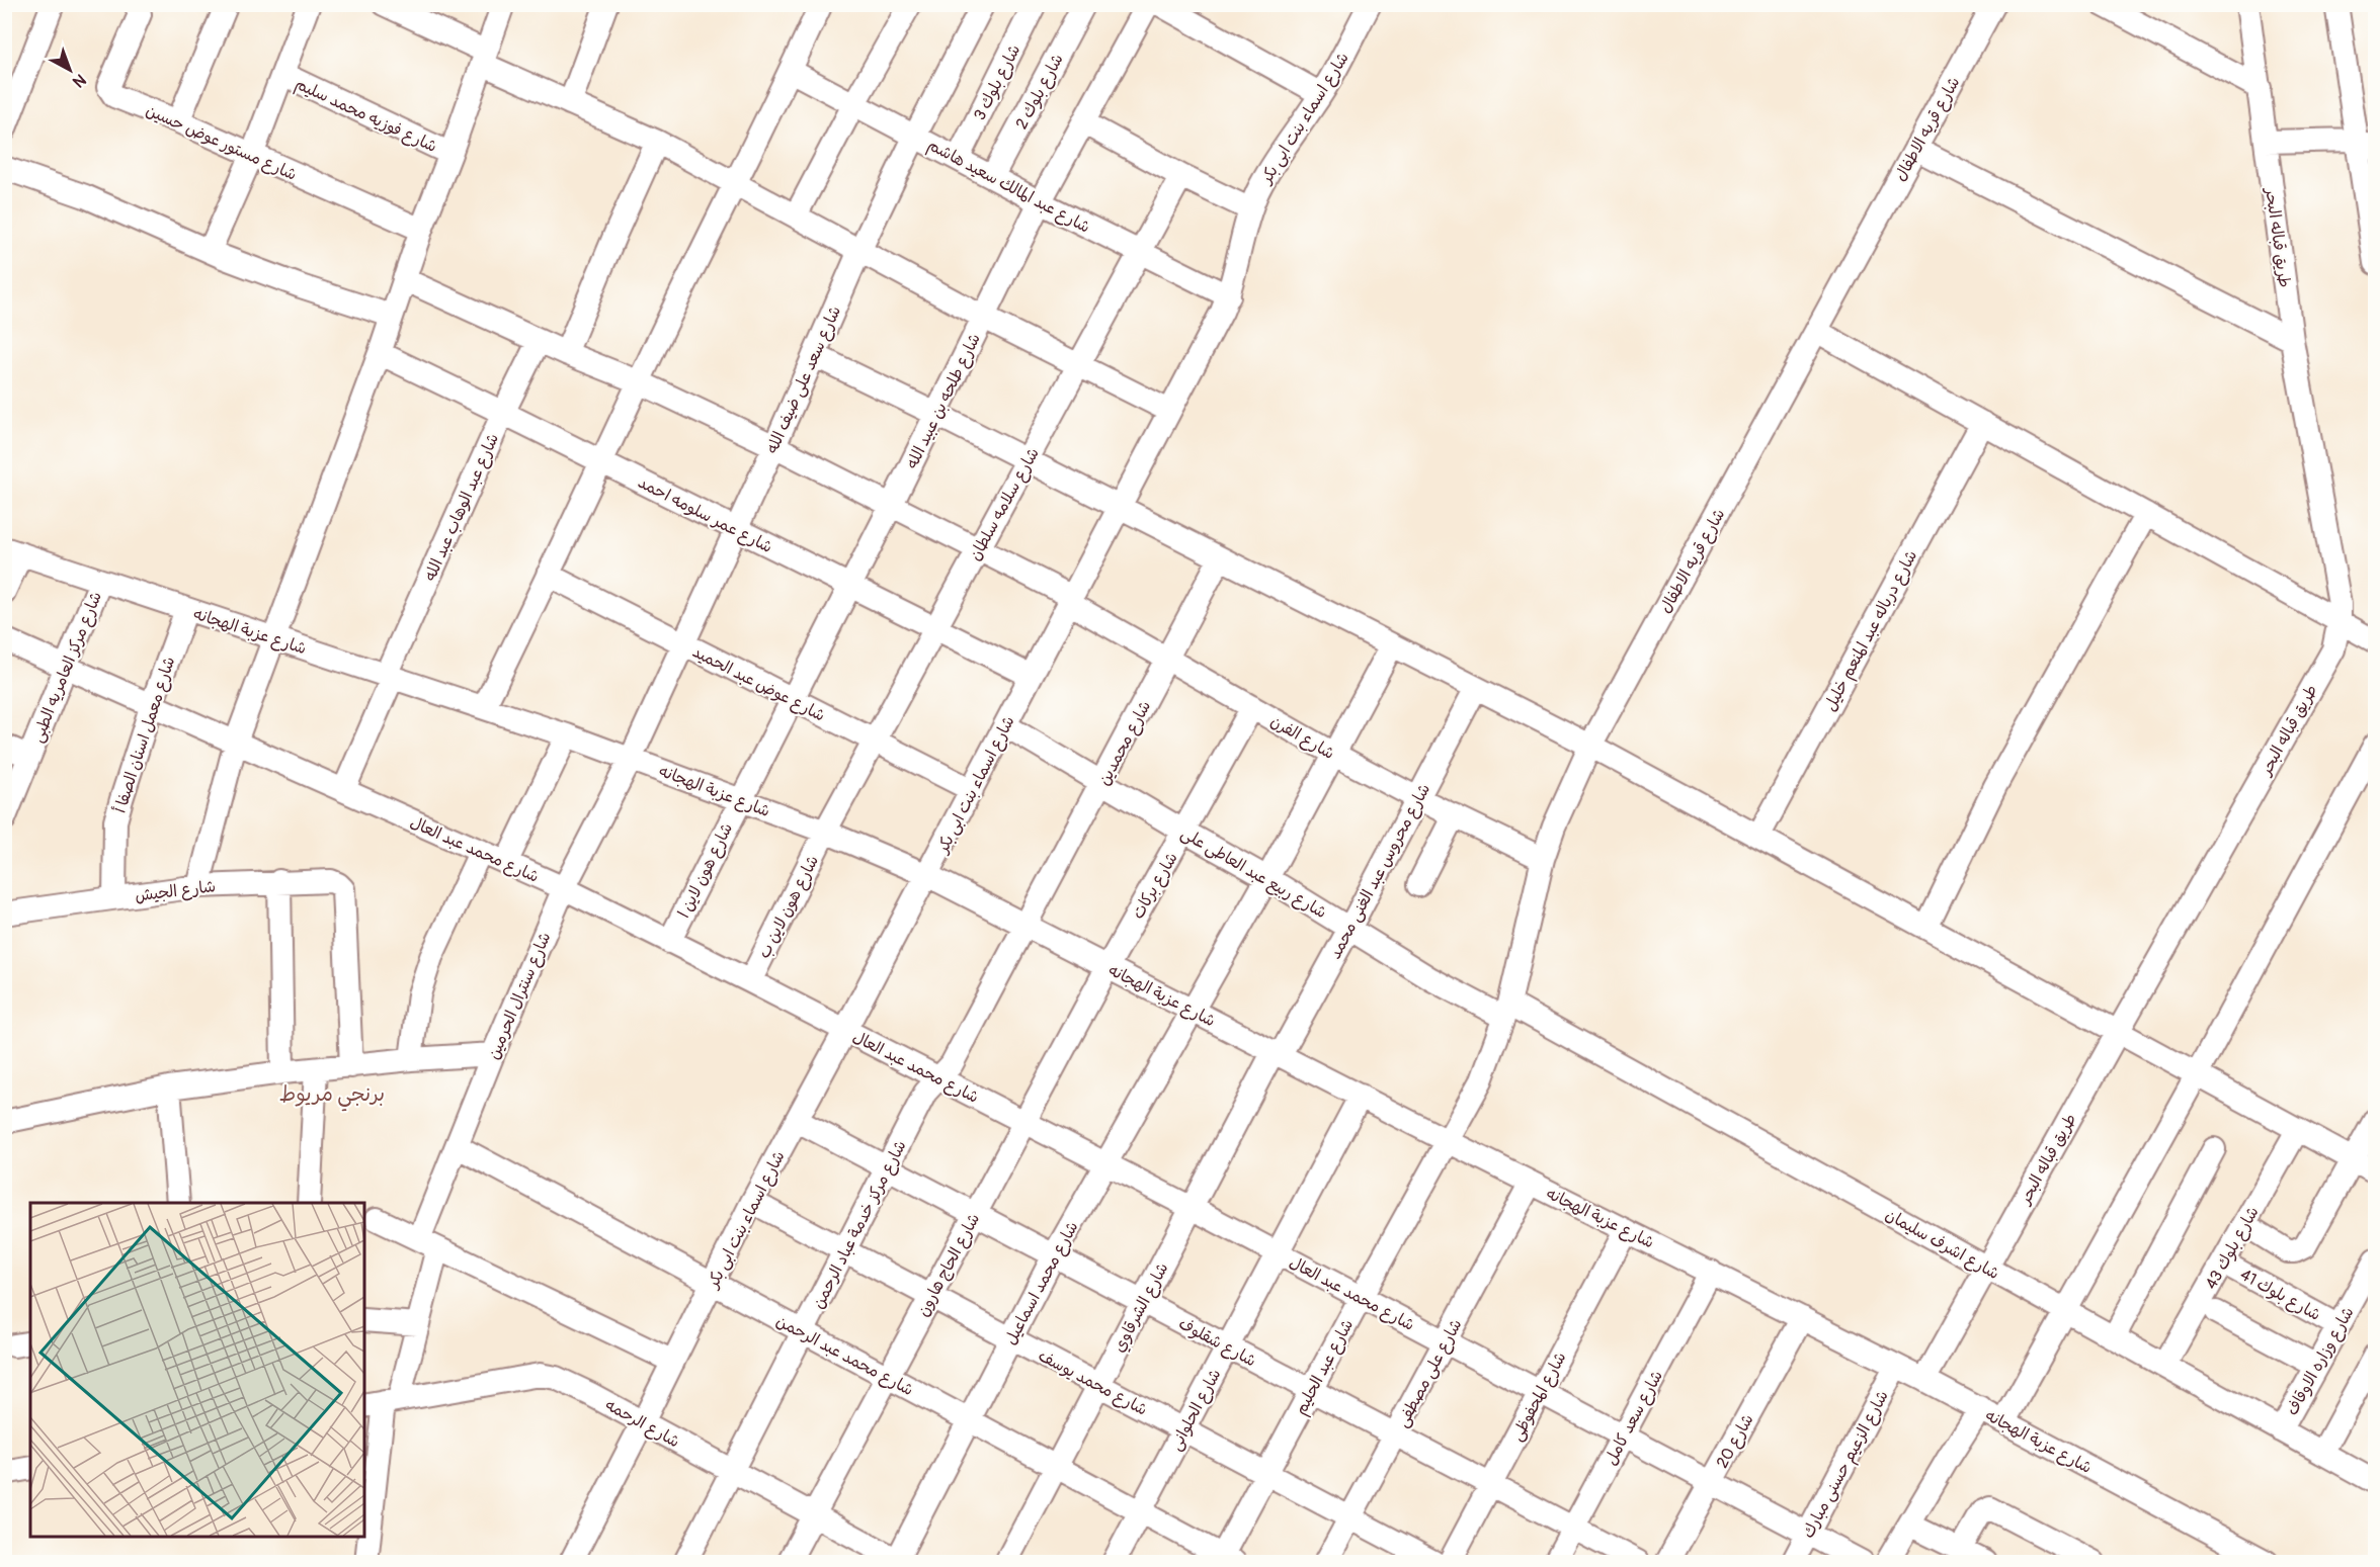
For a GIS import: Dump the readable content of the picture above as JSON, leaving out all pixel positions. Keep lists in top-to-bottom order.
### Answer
{
  "streets": {
    "street": [
      "شارع بلوك 3",
      "شارع بلوك 2",
      "شارع فوزيه محمد سليم",
      "شارع اسماء بنت ابى بكر",
      "شارع قريه الاطفال",
      "شارع مستور عوض حسين",
      "شارع عبد المالك سعيد هاشم",
      "طريق قباله البحر",
      "شارع سعد على ضيف الله",
      "شارع طلحه بن عبيد الله",
      "شارع سلامه سلطان",
      "شارع عبد الوهاب عبد الله",
      "شارع عمر سلومه احمد",
      "شارع عزبة الهجانه",
      "شارع درباله عبد المنعم خليل",
      "شارع مركز العامريه الطبى",
      "شارع عوض عبد الحميد",
      "شارع معمل اسنان الصفا أ",
      "شارع الفرن",
      "شارع محمدين",
      "شارع محمد عبد العال",
      "شارع هون لاين ا",
      "شارع محروس عبد الغنى محمد",
      "شارع ربيع عبد العاطى على",
      "شارع بركات",
      "شارع الجيش",
      "شارع هون لاين ب",
      "شارع سنترال الحرمين",
      "شارع مركز خدمة عباد الرحمن",
      "شارع اشرف سليمان",
      "شارع بلوك 43",
      "شارع الحاج هارون",
      "شارع محمد اسماعيل",
      "شارع بلوك 41",
      "شارع الشرقاوي",
      "شارع شقلوف",
      "شارع محمد عبد الرحمن",
      "شارع وزاره الاوقاف",
      "شارع عبد الحليم",
      "شارع على مصطفى",
      "شارع محمد يوسف",
      "شارع المحفوظى",
      "شارع الحلوانى",
      "شارع سعد كامل",
      "شارع الرحمه",
      "شارع 20",
      "شارع الزعيم حسنى مبارك"
    ]
  },
  "crossings": [
    ["شارع بلوك 3", "شارع عبد المالك سعيد هاشم"],
    ["شارع بلوك 2", "شارع عبد المالك سعيد هاشم"],
    ["شارع اسماء بنت ابى بكر", "شارع عبد المالك سعيد هاشم"],
    ["شارع اسماء بنت ابى بكر", "شارع عمر سلومه احمد"],
    ["شارع اسماء بنت ابى بكر", "شارع عزبة الهجانه"],
    ["شارع اسماء بنت ابى بكر", "شارع عوض عبد الحميد"],
    ["شارع اسماء بنت ابى بكر", "شارع الفرن"],
    ["شارع اسماء بنت ابى بكر", "شارع محمد عبد العال"],
    ["شارع اسماء بنت ابى بكر", "شارع ربيع عبد العاطى على"],
    ["شارع اسماء بنت ابى بكر", "شارع شقلوف"],
    ["شارع اسماء بنت ابى بكر", "شارع محمد عبد الرحمن"],
    ["شارع اسماء بنت ابى بكر", "شارع محمد يوسف"],
    ["شارع اسماء بنت ابى بكر", "شارع الرحمه"],
    ["شارع قريه الاطفال", "شارع عزبة الهجانه"],
    ["شارع قريه الاطفال", "شارع الفرن"],
    ["شارع قريه الاطفال", "شارع ربيع عبد العاطى على"],
    ["شارع قريه الاطفال", "شارع اشرف سليمان"],
    ["شارع قريه الاطفال", "شارع عبد الحليم"],
    ["شارع عبد المالك سعيد هاشم", "شارع سعد على ضيف الله"],
    ["شارع عبد المالك سعيد هاشم", "شارع طلحه بن عبيد الله"],
    ["شارع عبد المالك سعيد هاشم", "شارع سلامه سلطان"],
    ["طريق قباله البحر", "شارع عزبة الهجانه"],
    ["طريق قباله البحر", "شارع اشرف سليمان"],
    ["شارع سعد على ضيف الله", "شارع عمر سلومه احمد"],
    ["شارع سعد على ضيف الله", "شارع عزبة الهجانه"],
    ["شارع سعد على ضيف الله", "شارع عوض عبد الحميد"],
    ["شارع سعد على ضيف الله", "شارع الفرن"],
    ["شارع سعد على ضيف الله", "شارع سنترال الحرمين"],
    ["شارع طلحه بن عبيد الله", "شارع عمر سلومه احمد"],
    ["شارع طلحه بن عبيد الله", "شارع عزبة الهجانه"],
    ["شارع طلحه بن عبيد الله", "شارع عوض عبد الحميد"],
    ["شارع طلحه بن عبيد الله", "شارع الفرن"],
    ["شارع طلحه بن عبيد الله", "شارع هون لاين ا"],
    ["شارع سلامه سلطان", "شارع عمر سلومه احمد"],
    ["شارع سلامه سلطان", "شارع عزبة الهجانه"],
    ["شارع سلامه سلطان", "شارع عوض عبد الحميد"],
    ["شارع سلامه سلطان", "شارع الفرن"],
    ["شارع سلامه سلطان", "شارع هون لاين ب"],
    ["شارع عبد الوهاب عبد الله", "شارع عمر سلومه احمد"],
    ["شارع عبد الوهاب عبد الله", "شارع عزبة الهجانه"],
    ["شارع عبد الوهاب عبد الله", "شارع الفرن"],
    ["شارع عبد الوهاب عبد الله", "شارع محمد عبد العال"],
    ["شارع عزبة الهجانه", "شارع مركز العامريه الطبى"],
    ["شارع عزبة الهجانه", "شارع معمل اسنان الصفا أ"],
    ["شارع عزبة الهجانه", "شارع محمدين"],
    ["شارع عزبة الهجانه", "شارع هون لاين ا"],
    ["شارع عزبة الهجانه", "شارع محروس عبد الغنى محمد"],
    ["شارع عزبة الهجانه", "شارع بركات"],
    ["شارع عزبة الهجانه", "شارع هون لاين ب"],
    ["شارع عزبة الهجانه", "شارع سنترال الحرمين"],
    ["شارع عزبة الهجانه", "شارع مركز خدمة عباد الرحمن"],
    ["شارع عزبة الهجانه", "شارع الحاج هارون"],
    ["شارع عزبة الهجانه", "شارع محمد اسماعيل"],
    ["شارع عزبة الهجانه", "شارع الشرقاوي"],
    ["شارع عزبة الهجانه", "شارع عبد الحليم"],
    ["شارع عزبة الهجانه", "شارع على مصطفى"],
    ["شارع عزبة الهجانه", "شارع المحفوظى"],
    ["شارع عزبة الهجانه", "شارع الحلوانى"],
    ["شارع عزبة الهجانه", "شارع سعد كامل"],
    ["شارع عزبة الهجانه", "شارع 20"],
    ["شارع عزبة الهجانه", "شارع الزعيم حسنى مبارك"],
    ["شارع مركز العامريه الطبى", "شارع محمد عبد العال"],
    ["شارع معمل اسنان الصفا أ", "شارع محمد عبد العال"],
    ["شارع معمل اسنان الصفا أ", "شارع الجيش"],
    ["شارع الفرن", "شارع محمدين"],
    ["شارع الفرن", "شارع محروس عبد الغنى محمد"],
    ["شارع الفرن", "شارع بركات"],
    ["شارع الفرن", "شارع محمد اسماعيل"],
    ["شارع محمدين", "شارع ربيع عبد العاطى على"],
    ["شارع محمدين", "شارع مركز خدمة عباد الرحمن"],
    ["شارع محمد عبد العال", "شارع هون لاين ا"],
    ["شارع محمد عبد العال", "شارع هون لاين ب"],
    ["شارع محمد عبد العال", "شارع سنترال الحرمين"],
    ["شارع محمد عبد العال", "شارع مركز خدمة عباد الرحمن"],
    ["شارع محمد عبد العال", "شارع الحاج هارون"],
    ["شارع محمد عبد العال", "شارع محمد اسماعيل"],
    ["شارع محمد عبد العال", "شارع الشرقاوي"],
    ["شارع محمد عبد العال", "شارع عبد الحليم"],
    ["شارع محمد عبد العال", "شارع على مصطفى"],
    ["شارع محمد عبد العال", "شارع المحفوظى"],
    ["شارع محمد عبد العال", "شارع الحلوانى"],
    ["شارع محمد عبد العال", "شارع سعد كامل"],
    ["شارع محمد عبد العال", "شارع 20"],
    ["شارع محمد عبد العال", "شارع الزعيم حسنى مبارك"],
    ["شارع محروس عبد الغنى محمد", "شارع ربيع عبد العاطى على"],
    ["شارع محروس عبد الغنى محمد", "شارع الشرقاوي"],
    ["شارع ربيع عبد العاطى على", "شارع بركات"],
    ["شارع ربيع عبد العاطى على", "شارع اشرف سليمان"],
    ["شارع ربيع عبد العاطى على", "شارع محمد اسماعيل"],
    ["شارع بركات", "شارع الحاج هارون"],
    ["شارع سنترال الحرمين", "شارع محمد عبد الرحمن"],
    ["شارع سنترال الحرمين", "شارع الرحمه"],
    ["شارع مركز خدمة عباد الرحمن", "شارع شقلوف"],
    ["شارع مركز خدمة عباد الرحمن", "شارع محمد عبد الرحمن"],
    ["شارع مركز خدمة عباد الرحمن", "شارع محمد يوسف"],
    ["شارع مركز خدمة عباد الرحمن", "شارع الرحمه"],
    ["شارع اشرف سليمان", "شارع بلوك 43"],
    ["شارع اشرف سليمان", "شارع وزاره الاوقاف"],
    ["شارع بلوك 43", "شارع بلوك 41"],
    ["شارع الحاج هارون", "شارع شقلوف"],
    ["شارع الحاج هارون", "شارع محمد عبد الرحمن"],
    ["شارع الحاج هارون", "شارع محمد يوسف"],
    ["شارع الحاج هارون", "شارع الرحمه"],
    ["شارع محمد اسماعيل", "شارع شقلوف"],
    ["شارع محمد اسماعيل", "شارع محمد عبد الرحمن"],
    ["شارع محمد اسماعيل", "شارع محمد يوسف"],
    ["شارع محمد اسماعيل", "شارع الرحمه"],
    ["شارع بلوك 41", "شارع وزاره الاوقاف"],
    ["شارع الشرقاوي", "شارع شقلوف"],
    ["شارع الشرقاوي", "شارع محمد عبد الرحمن"],
    ["شارع الشرقاوي", "شارع محمد يوسف"],
    ["شارع شقلوف", "شارع عبد الحليم"],
    ["شارع شقلوف", "شارع على مصطفى"],
    ["شارع شقلوف", "شارع المحفوظى"],
    ["شارع شقلوف", "شارع الحلوانى"],
    ["شارع شقلوف", "شارع سعد كامل"],
    ["شارع محمد عبد الرحمن", "شارع عبد الحليم"],
    ["شارع محمد عبد الرحمن", "شارع الحلوانى"],
    ["شارع عبد الحليم", "شارع محمد يوسف"],
    ["شارع على مصطفى", "شارع محمد يوسف"],
    ["شارع محمد يوسف", "شارع الحلوانى"]
  ],
  "districts": ["برنجي مريوط"],
  "north": "bottom right"
}
